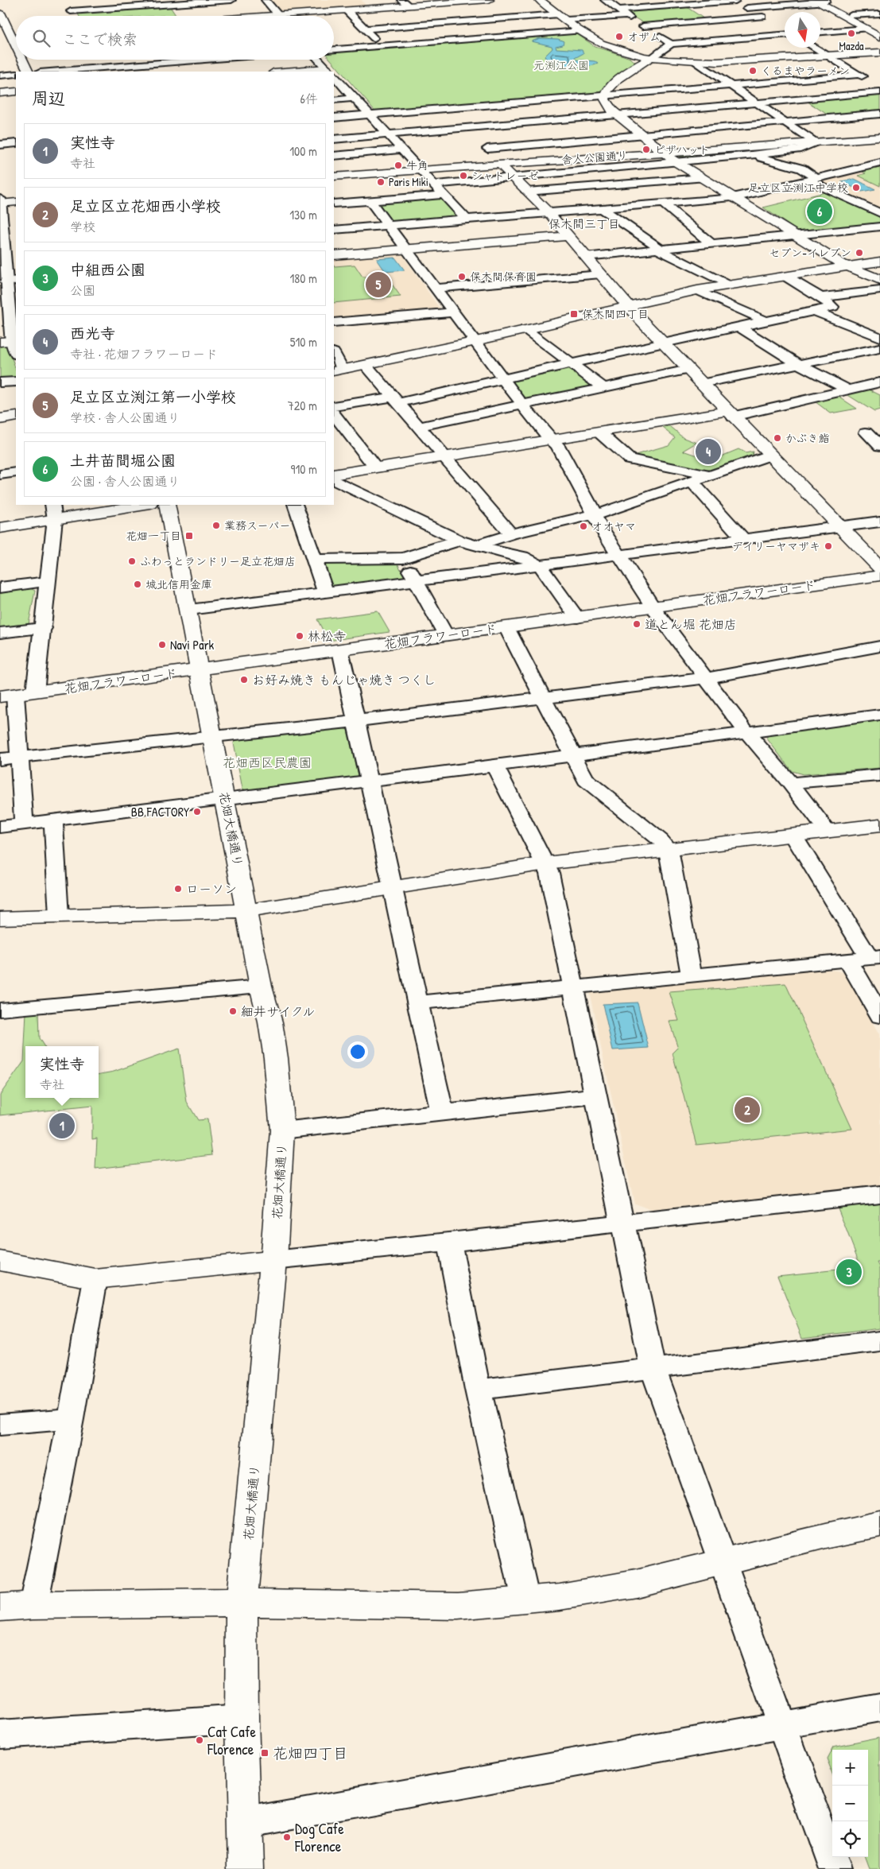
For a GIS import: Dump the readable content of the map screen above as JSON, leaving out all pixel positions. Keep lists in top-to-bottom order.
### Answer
{
  "streets": {
    "main road": ["舎人公園通り", "花畑フラワーロード", "花畑大橋通り"]
  },
  "crossings": [
    ["花畑フラワーロード", "花畑大橋通り"]
  ],
  "districts": ["保木間三丁目"],
  "parks": ["元渕江公園", "花畑西区民農園"],
  "places": {
    "other": [
      "Mazda",
      "オザム",
      "くるまやラーメン",
      "ピザハット",
      "牛角",
      "シャトレーゼ",
      "Paris Miki",
      "足立区立渕江中学校",
      "セブン-イレブン",
      "保木間保育園",
      "かぶき鮨",
      "業務スーパー",
      "オオヤマ",
      "デイリーヤマザキ",
      "ふわっとランドリー足立花畑店",
      "城北信用金庫",
      "道とん堀 花畑店",
      "林松寺",
      "Navi Park",
      "お好み焼き もんじゃ焼き つくし",
      "BB FACTORY",
      "ローソン",
      "細井サイクル",
      "Cat Cafe Florence",
      "Dog Cafe Florence"
    ],
    "transit": ["保木間四丁目", "花畑一丁目", "花畑四丁目"]
  },
  "north": "bottom",
  "page": {
    "search": "ここで検索",
    "heading": ["周辺", "6件"],
    "list": [
      {
        "mark": "1",
        "name": "実性寺",
        "note": "寺社",
        "value": "100 m"
      },
      {
        "mark": "2",
        "name": "足立区立花畑西小学校",
        "note": "学校",
        "value": "130 m"
      },
      {
        "mark": "3",
        "name": "中組西公園",
        "note": "公園",
        "value": "180 m"
      },
      {
        "mark": "4",
        "name": "西光寺",
        "note": "寺社 · 花畑フラワーロード",
        "value": "510 m"
      },
      {
        "mark": "5",
        "name": "足立区立渕江第一小学校",
        "note": "学校 · 舎人公園通り",
        "value": "720 m"
      },
      {
        "mark": "6",
        "name": "土井苗間堀公園",
        "note": "公園 · 舎人公園通り",
        "value": "910 m"
      }
    ],
    "pins": [
      "6",
      "5",
      "4",
      "2",
      "1",
      "3"
    ],
    "popup": ["実性寺", "寺社"],
    "map_buttons": ["+", "−"]
  }
}
